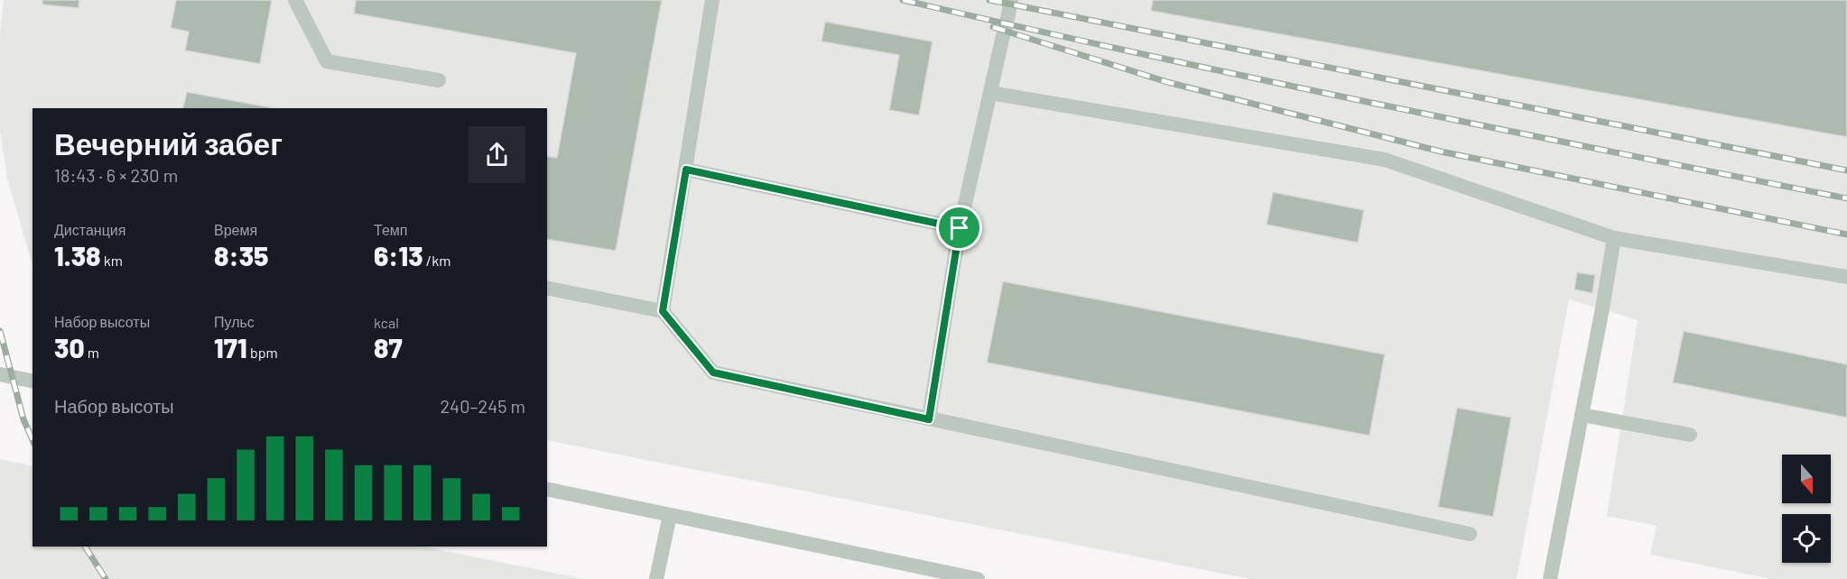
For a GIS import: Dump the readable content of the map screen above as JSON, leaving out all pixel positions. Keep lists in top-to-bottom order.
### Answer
{
  "north": "bottom",
  "page": {
    "heading": ["Вечерний забег", "18:43 · 6 × 230 m"],
    "stats": [
      ["Дистанция", "1.38 km"],
      ["Время", "8:35"],
      ["Темп", "6:13 /km"],
      ["Набор высоты", "30 m"],
      ["Пульс", "171 bpm"],
      ["kcal", "87"]
    ],
    "chart": ["Набор высоты", "240–245 m"]
  }
}
